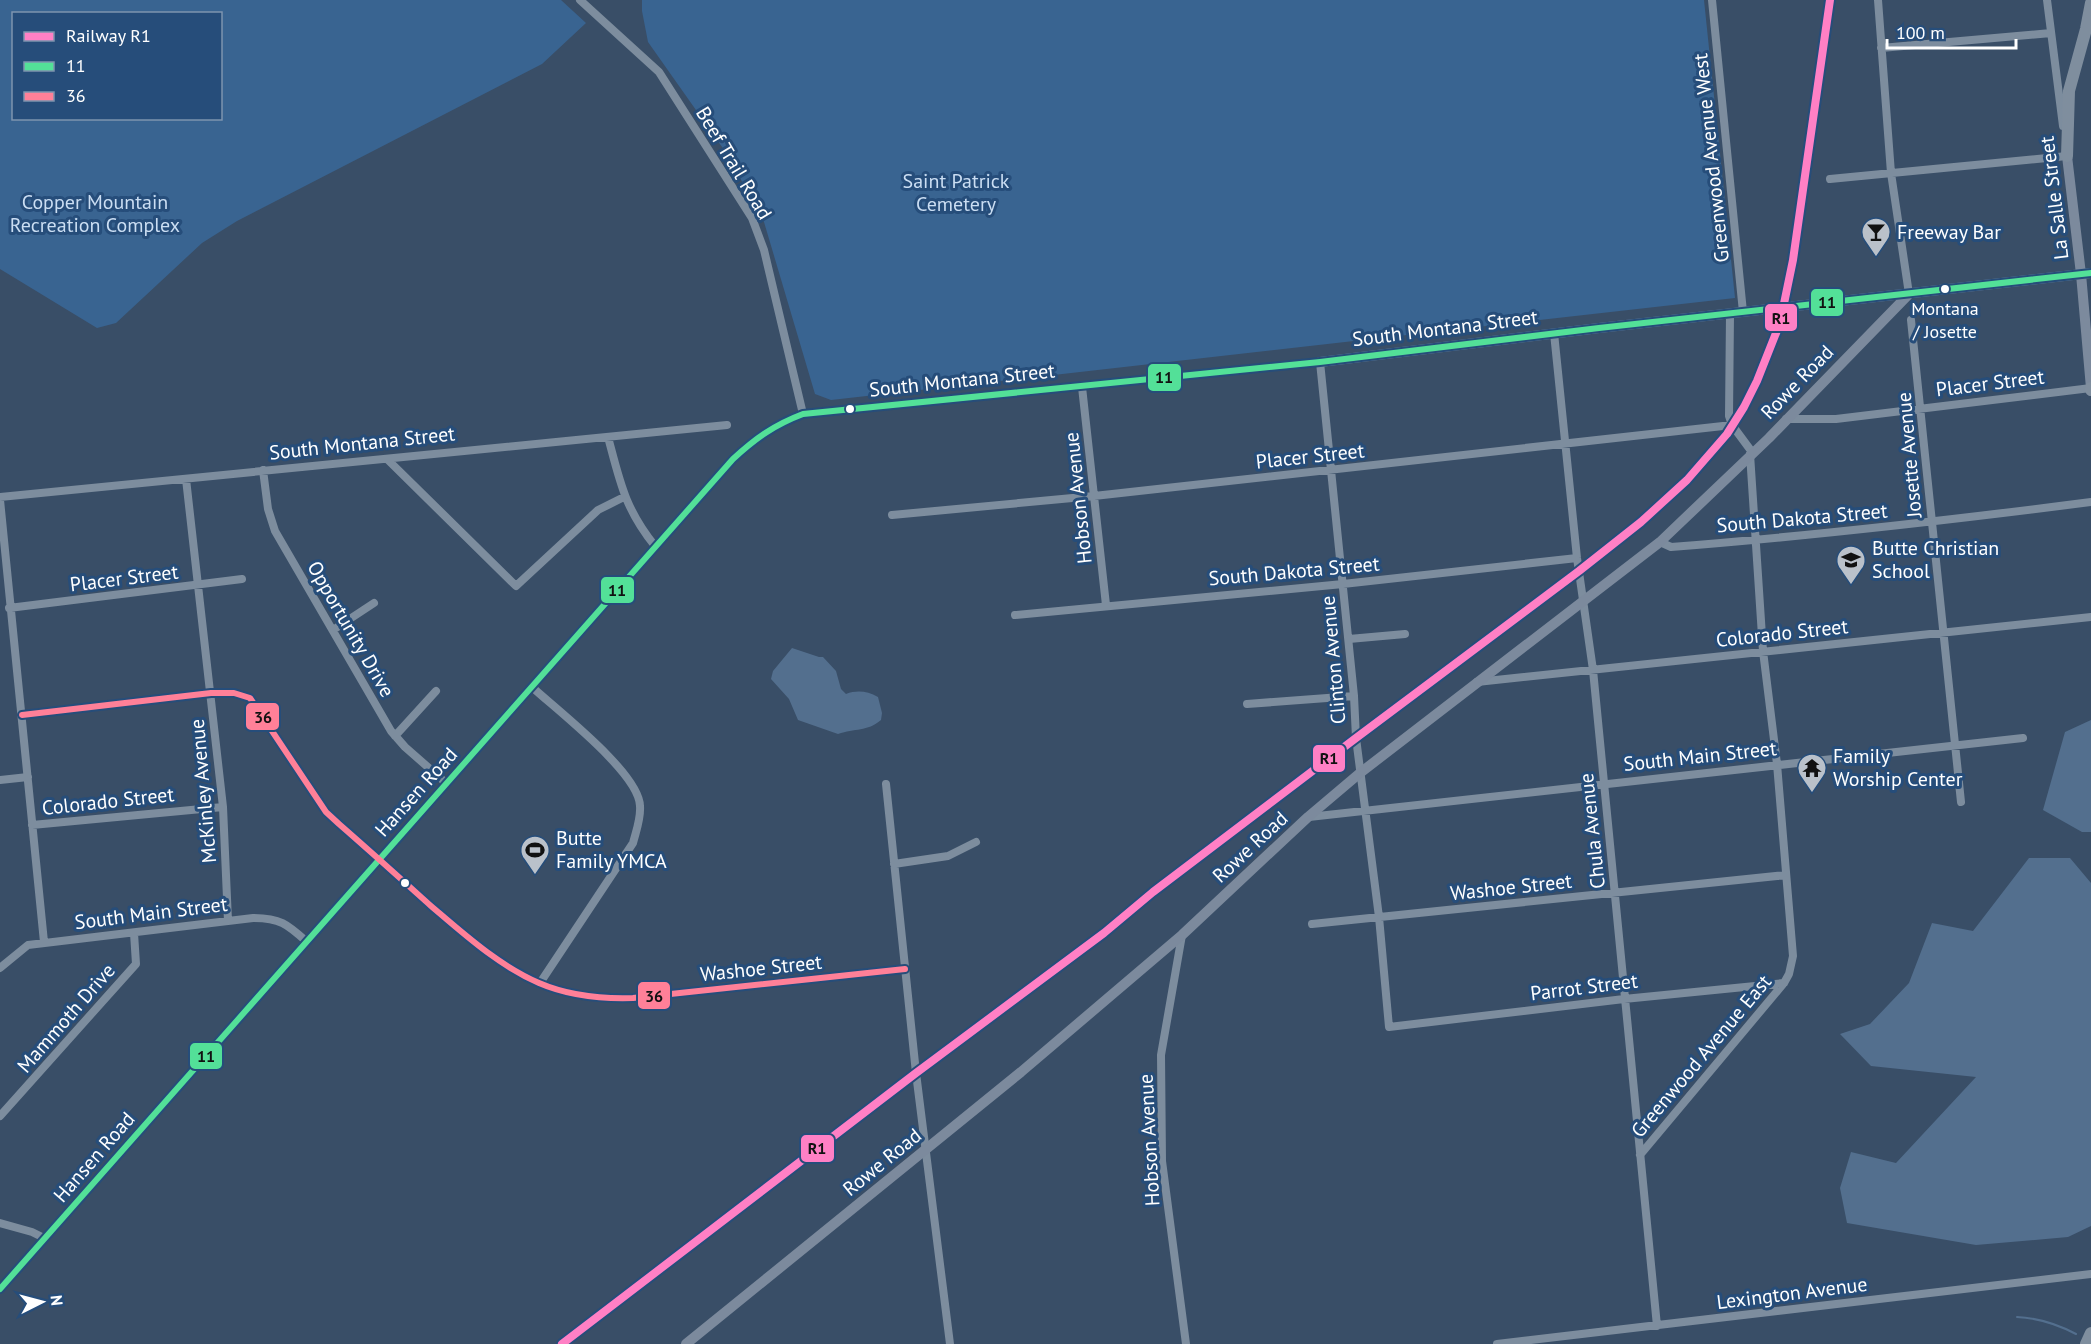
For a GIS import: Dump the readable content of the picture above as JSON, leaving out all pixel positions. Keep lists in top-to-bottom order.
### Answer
{
  "streets": {
    "main road": ["La Salle Street", "South Montana Street", "Rowe Road"],
    "street": [
      "Greenwood Avenue West",
      "Beef Trail Road",
      "Placer Street",
      "Josette Avenue",
      "Hobson Avenue",
      "South Dakota Street",
      "Opportunity Drive",
      "Colorado Street",
      "Clinton Avenue",
      "South Main Street",
      "McKinley Avenue",
      "Hansen Road",
      "Chula Avenue",
      "Washoe Street",
      "Parrot Street",
      "Mammoth Drive",
      "Greenwood Avenue East",
      "Lexington Avenue"
    ]
  },
  "crossings": [
    ["Greenwood Avenue West", "South Montana Street"],
    ["Beef Trail Road", "South Montana Street"],
    ["Beef Trail Road", "Hansen Road"],
    ["La Salle Street", "South Montana Street"],
    ["La Salle Street", "Placer Street"],
    ["South Montana Street", "Rowe Road"],
    ["South Montana Street", "Hobson Avenue"],
    ["South Montana Street", "Opportunity Drive"],
    ["South Montana Street", "Clinton Avenue"],
    ["South Montana Street", "McKinley Avenue"],
    ["South Montana Street", "Hansen Road"],
    ["South Montana Street", "Chula Avenue"],
    ["Rowe Road", "Placer Street"],
    ["Rowe Road", "Hobson Avenue"],
    ["Rowe Road", "South Dakota Street"],
    ["Rowe Road", "Colorado Street"],
    ["Rowe Road", "Clinton Avenue"],
    ["Rowe Road", "South Main Street"],
    ["Rowe Road", "Chula Avenue"],
    ["Placer Street", "Josette Avenue"],
    ["Placer Street", "Hobson Avenue"],
    ["Placer Street", "Clinton Avenue"],
    ["Placer Street", "McKinley Avenue"],
    ["Placer Street", "Chula Avenue"],
    ["Josette Avenue", "South Dakota Street"],
    ["Josette Avenue", "Colorado Street"],
    ["Josette Avenue", "South Main Street"],
    ["Hobson Avenue", "South Dakota Street"],
    ["South Dakota Street", "Clinton Avenue"],
    ["South Dakota Street", "Chula Avenue"],
    ["Opportunity Drive", "Hansen Road"],
    ["Colorado Street", "McKinley Avenue"],
    ["Colorado Street", "Chula Avenue"],
    ["Clinton Avenue", "South Main Street"],
    ["Clinton Avenue", "Washoe Street"],
    ["Clinton Avenue", "Parrot Street"],
    ["South Main Street", "McKinley Avenue"],
    ["South Main Street", "Hansen Road"],
    ["South Main Street", "Chula Avenue"],
    ["South Main Street", "Mammoth Drive"],
    ["South Main Street", "Greenwood Avenue East"],
    ["Hansen Road", "Washoe Street"],
    ["Chula Avenue", "Washoe Street"],
    ["Chula Avenue", "Parrot Street"],
    ["Chula Avenue", "Greenwood Avenue East"],
    ["Chula Avenue", "Lexington Avenue"],
    ["Washoe Street", "Greenwood Avenue East"],
    ["Parrot Street", "Greenwood Avenue East"]
  ],
  "parks": ["Saint Patrick Cemetery", "Copper Mountain Recreation Complex"],
  "places": {
    "bar": ["Freeway Bar"],
    "other": ["Montana / Josette"],
    "school or university": ["Butte Christian School"],
    "temple": ["Family Worship Center"],
    "sports": ["Butte Family YMCA"]
  },
  "lines": ["rail line R1", "transit line 11", "transit line 36"],
  "legend": ["Railway R1", "11", "36"],
  "scale_bar": "100 m",
  "north": "right"
}
